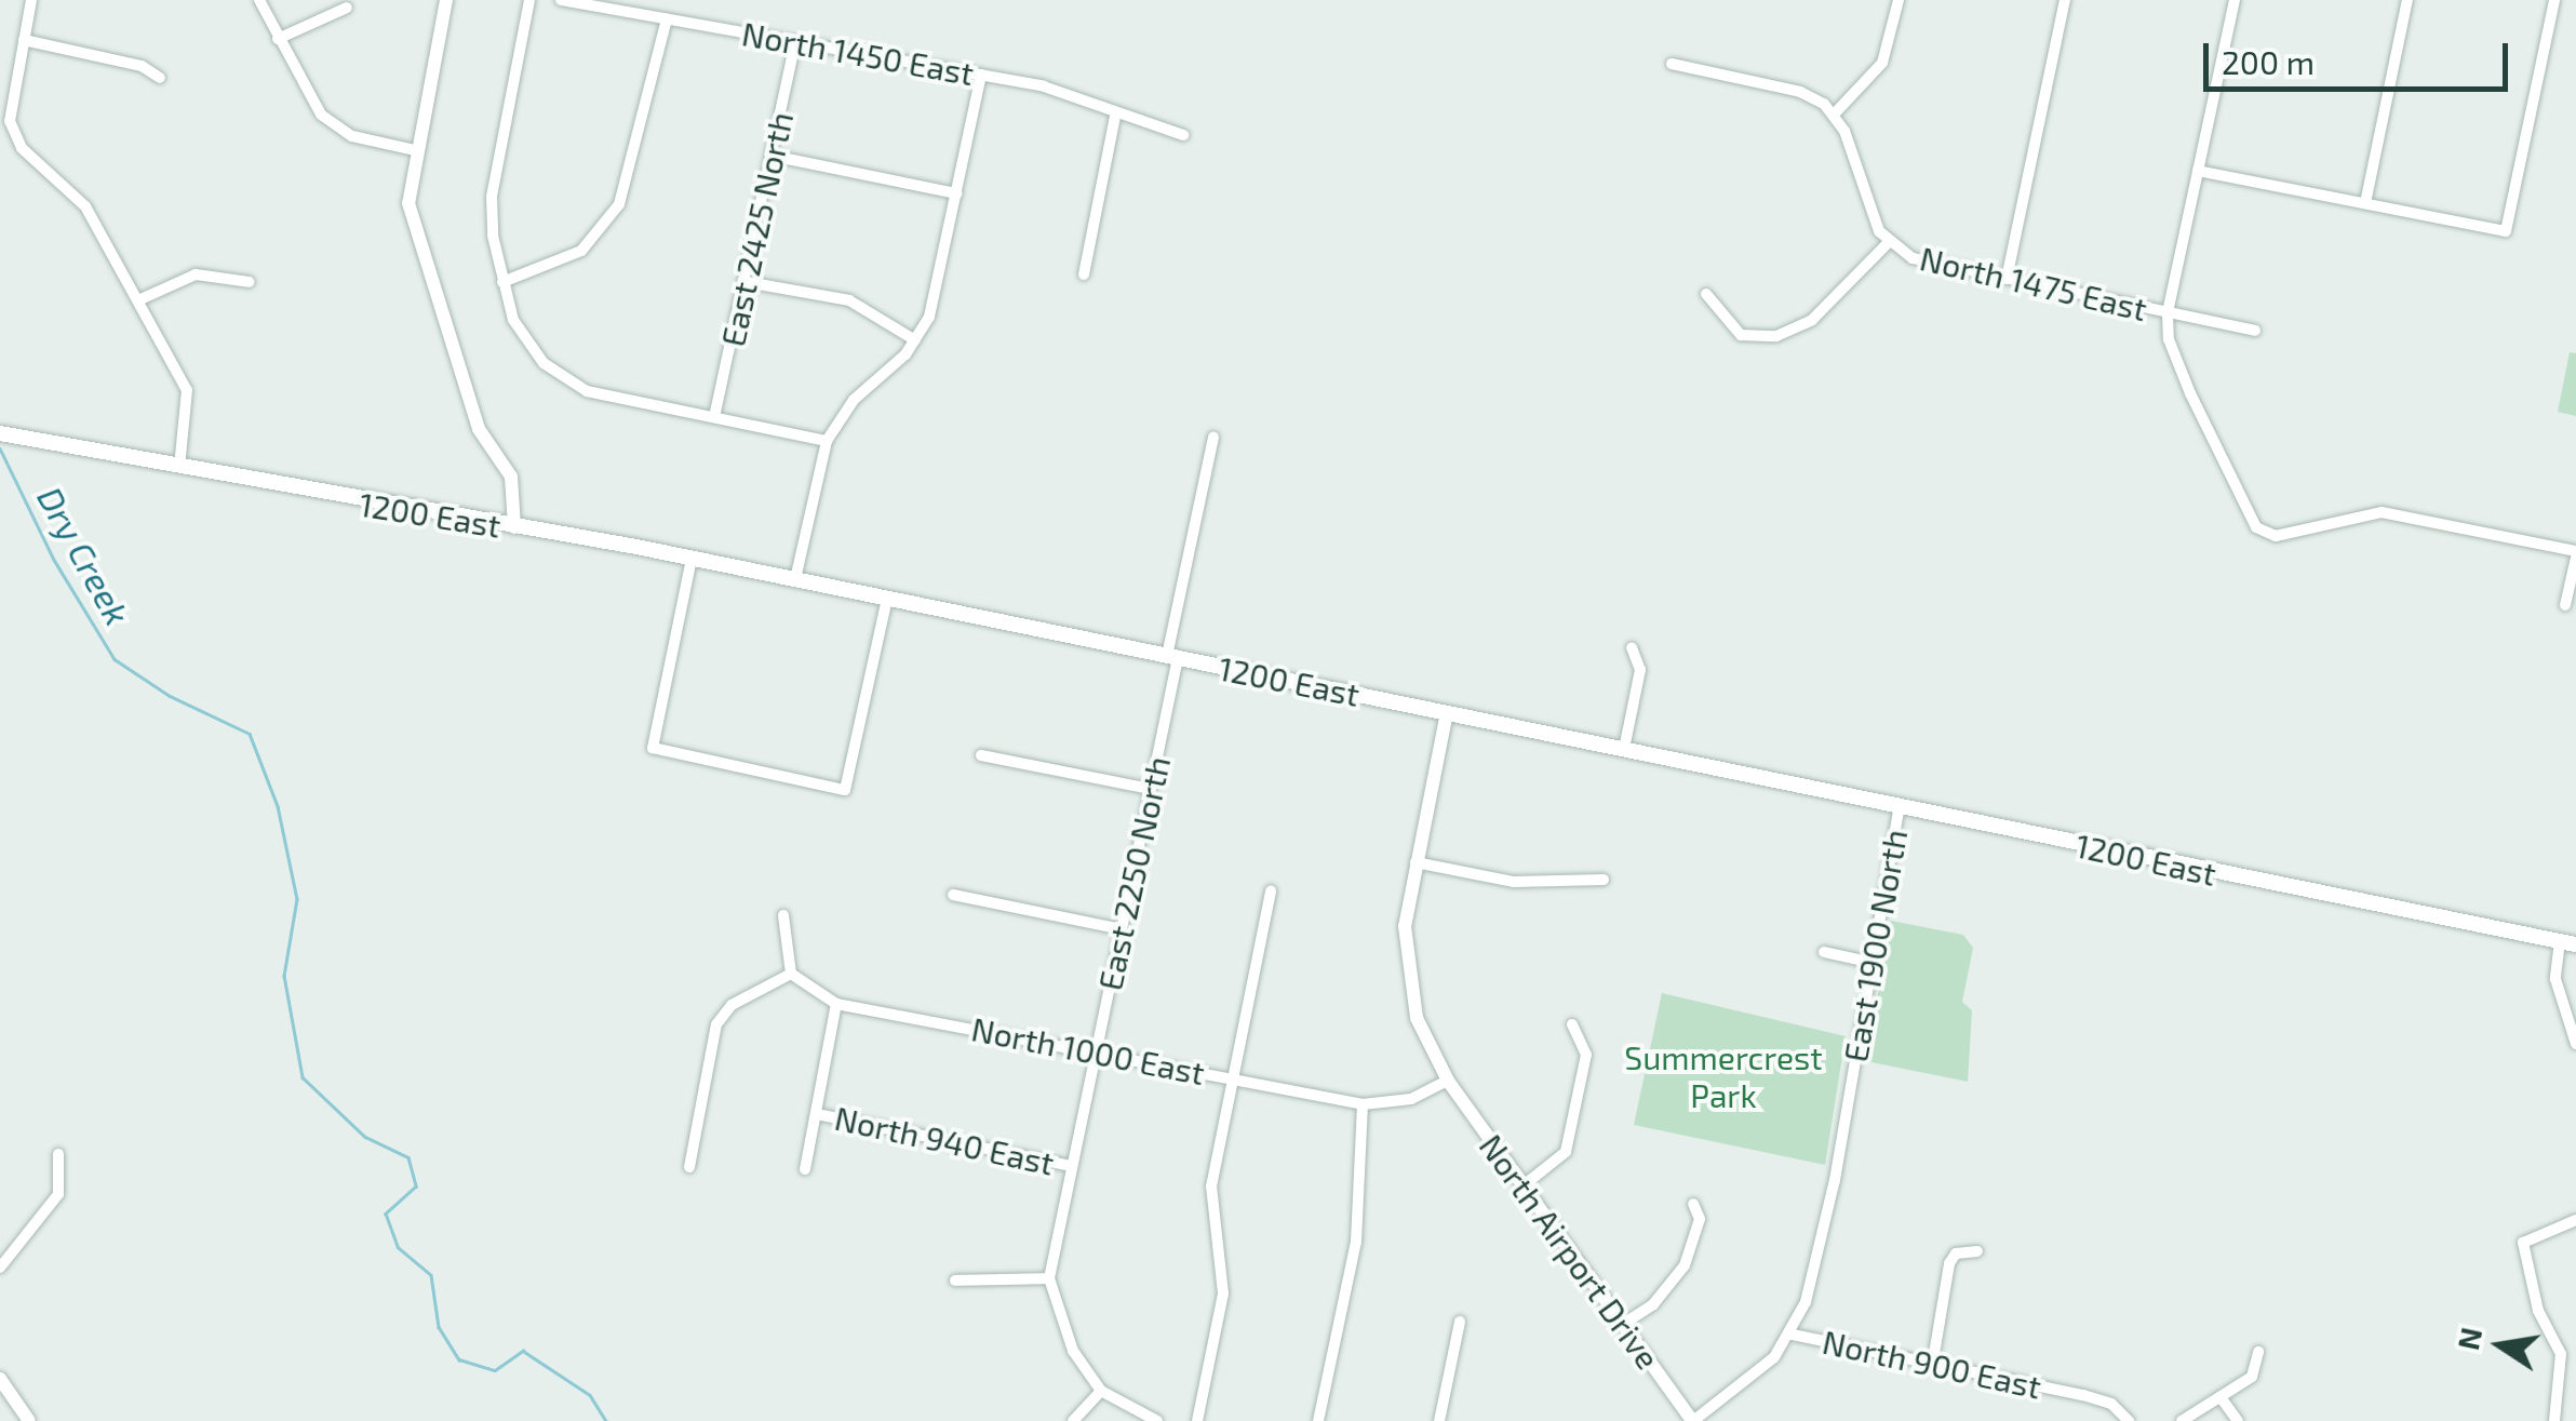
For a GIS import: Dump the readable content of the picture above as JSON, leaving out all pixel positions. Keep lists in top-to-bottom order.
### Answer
{
  "streets": {
    "main road": ["1200 East"],
    "street": [
      "North 1450 East",
      "East 2425 North",
      "North 1475 East",
      "East 2250 North",
      "East 1900 North",
      "North 1000 East",
      "North 940 East",
      "North Airport Drive",
      "North 900 East"
    ]
  },
  "crossings": [
    ["North 1450 East", "East 2425 North"],
    ["1200 East", "East 2250 North"],
    ["1200 East", "East 1900 North"],
    ["1200 East", "North Airport Drive"],
    ["East 2250 North", "North 1000 East"],
    ["East 2250 North", "North 940 East"],
    ["East 1900 North", "North Airport Drive"],
    ["East 1900 North", "North 900 East"],
    ["North 1000 East", "North Airport Drive"]
  ],
  "water": ["Dry Creek"],
  "parks": ["Summercrest Park"],
  "scale_bar": "200 m",
  "north": "left"
}
